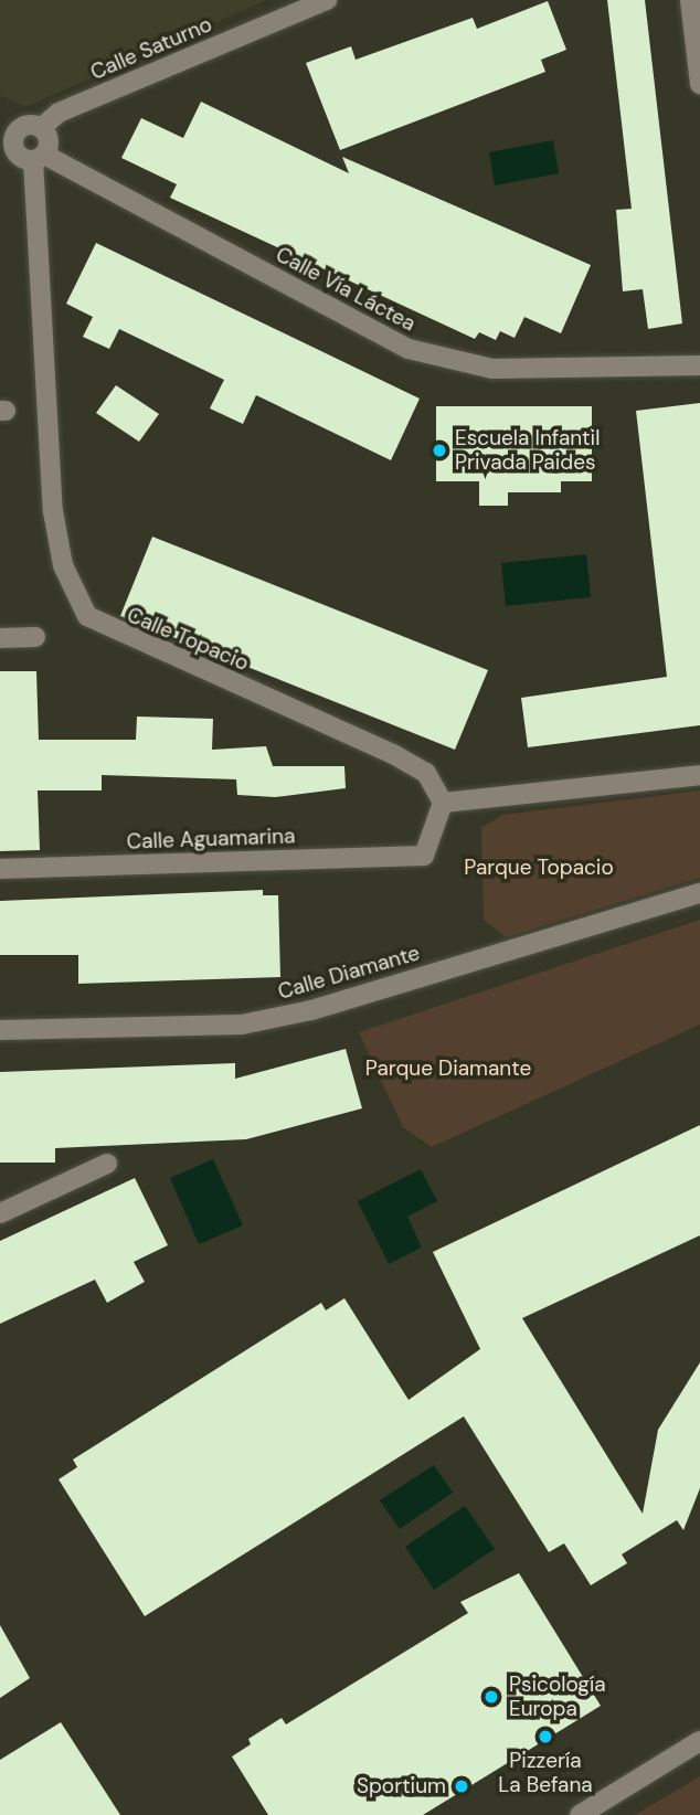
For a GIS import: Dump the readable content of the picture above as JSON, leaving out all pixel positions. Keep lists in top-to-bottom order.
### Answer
{
  "streets": {
    "street": [
      "Calle Saturno",
      "Calle Vía Láctea",
      "Calle Topacio",
      "Calle Aguamarina",
      "Calle Diamante"
    ]
  },
  "crossings": [
    ["Calle Vía Láctea", "Calle Topacio"],
    ["Calle Topacio", "Calle Aguamarina"]
  ],
  "parks": ["Parque Topacio", "Parque Diamante"],
  "places": [
    "Escuela Infantil Privada Paides",
    "Psicología Europa",
    "Pizzería La Befana",
    "Sportium"
  ]
}
